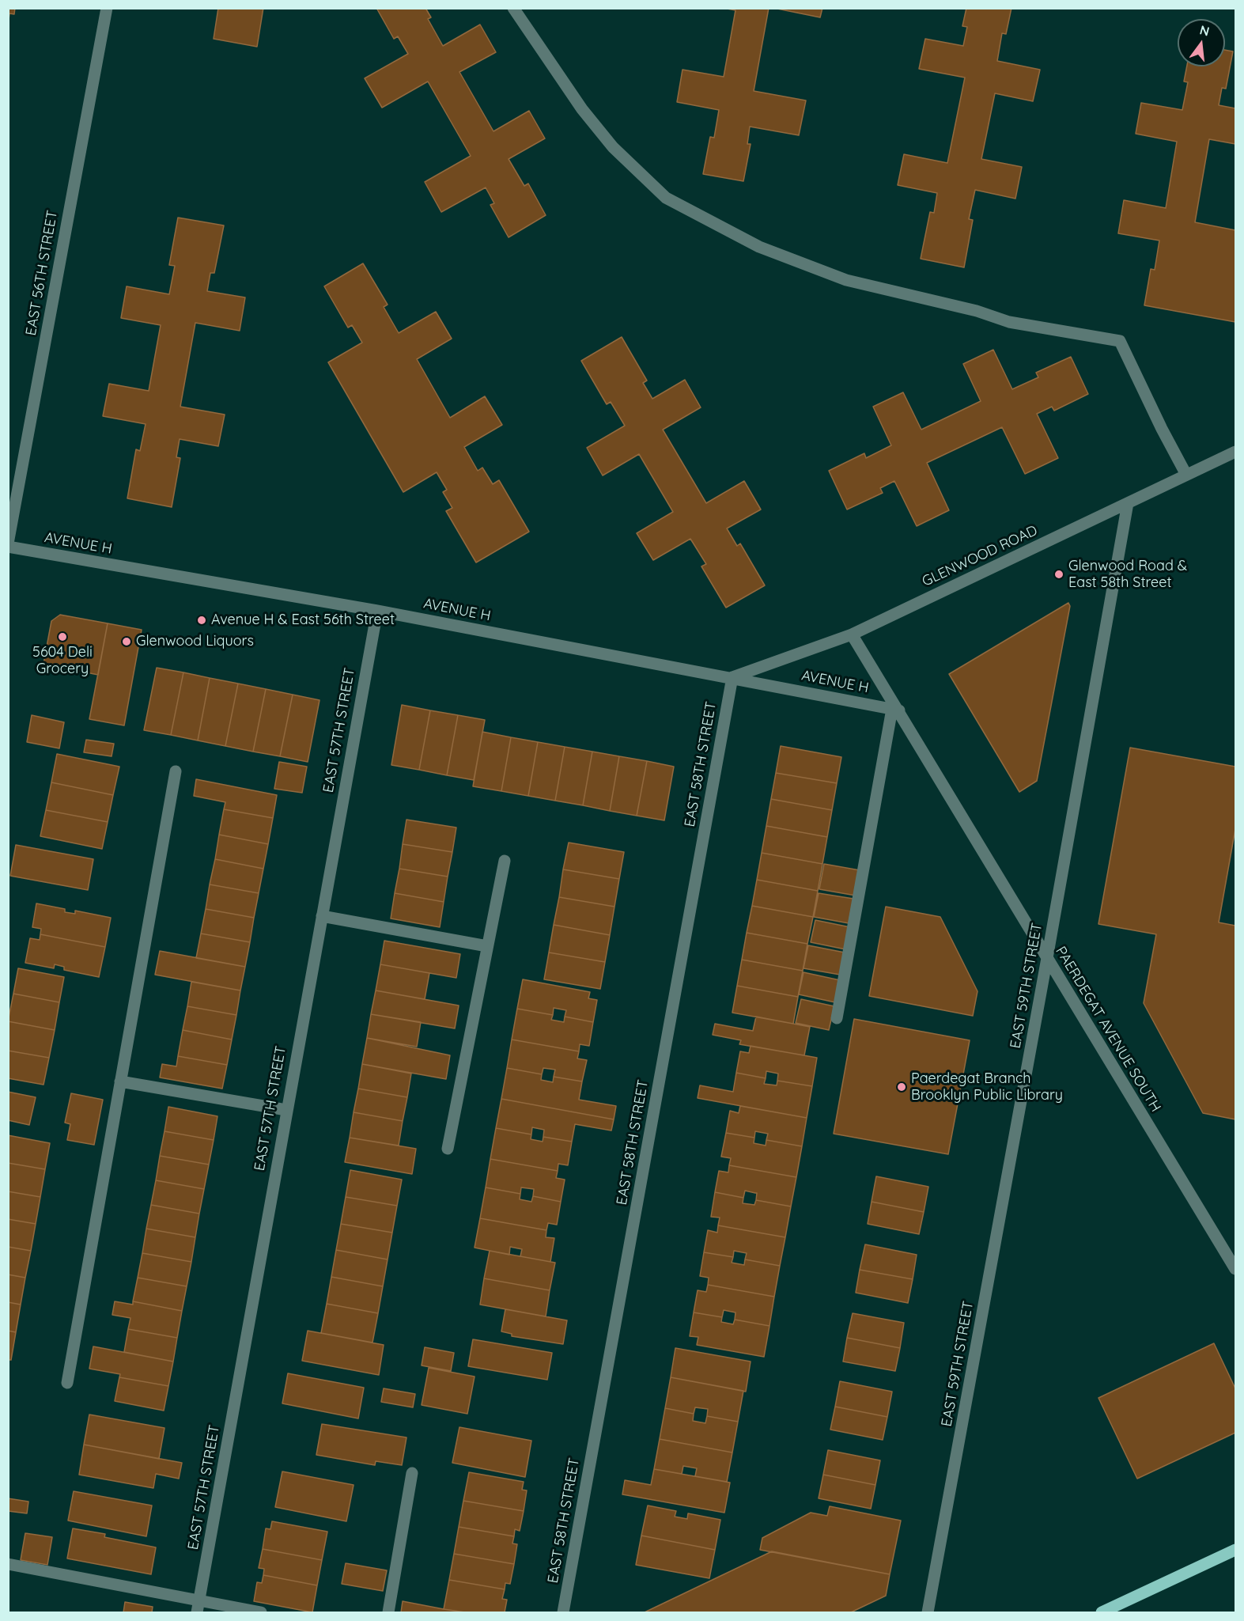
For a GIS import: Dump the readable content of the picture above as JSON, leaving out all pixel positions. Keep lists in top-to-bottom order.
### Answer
{
  "streets": {
    "street": [
      "EAST 56TH STREET",
      "AVENUE H",
      "GLENWOOD ROAD",
      "EAST 57TH STREET",
      "EAST 58TH STREET",
      "EAST 59TH STREET",
      "PAERDEGAT AVENUE SOUTH"
    ]
  },
  "crossings": [
    ["EAST 56TH STREET", "AVENUE H"],
    ["AVENUE H", "GLENWOOD ROAD"],
    ["AVENUE H", "EAST 57TH STREET"],
    ["AVENUE H", "EAST 58TH STREET"],
    ["AVENUE H", "PAERDEGAT AVENUE SOUTH"],
    ["GLENWOOD ROAD", "EAST 58TH STREET"],
    ["GLENWOOD ROAD", "EAST 59TH STREET"],
    ["GLENWOOD ROAD", "PAERDEGAT AVENUE SOUTH"],
    ["EAST 59TH STREET", "PAERDEGAT AVENUE SOUTH"]
  ],
  "places": [
    "Glenwood Road & East 58th Street",
    "Avenue H & East 56th Street",
    "5604 Deli Grocery",
    "Glenwood Liquors",
    "Paerdegat Branch Brooklyn Public Library"
  ],
  "north": "top"
}
